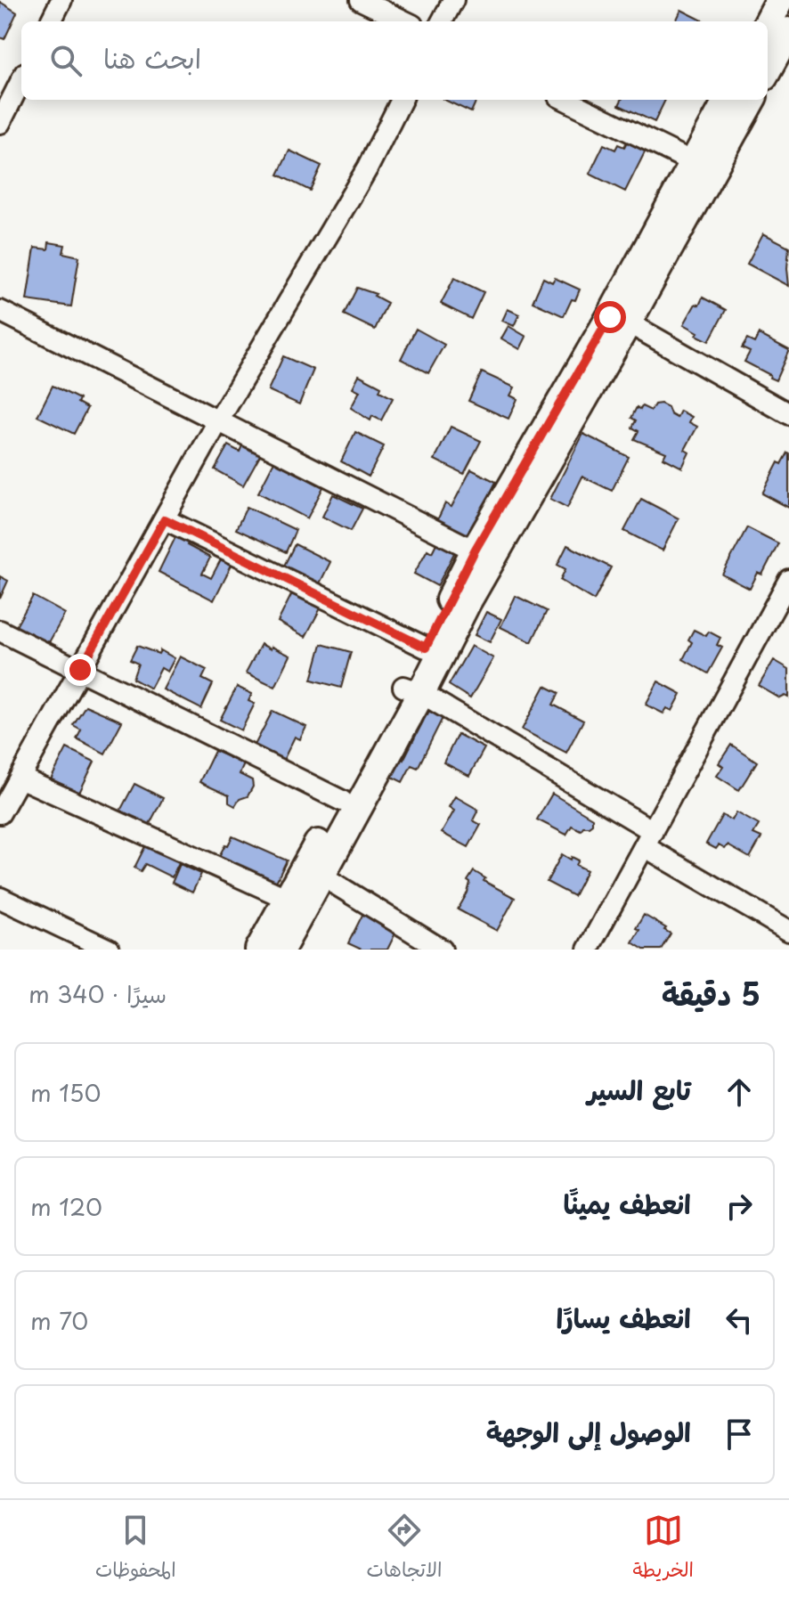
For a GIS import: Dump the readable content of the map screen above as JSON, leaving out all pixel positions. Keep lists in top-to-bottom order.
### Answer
{
  "page": {
    "search": "ابحث هنا",
    "heading": ["5 دقيقة", "سيرًا · 340 m"],
    "list": [
      ["تابع السير", "150 m"],
      ["انعطف يمينًا", "120 m"],
      ["انعطف يسارًا", "70 m"],
      "الوصول إلى الوجهة"
    ],
    "nav": ["الخريطة", "الاتجاهات", "المحفوظات"]
  }
}
